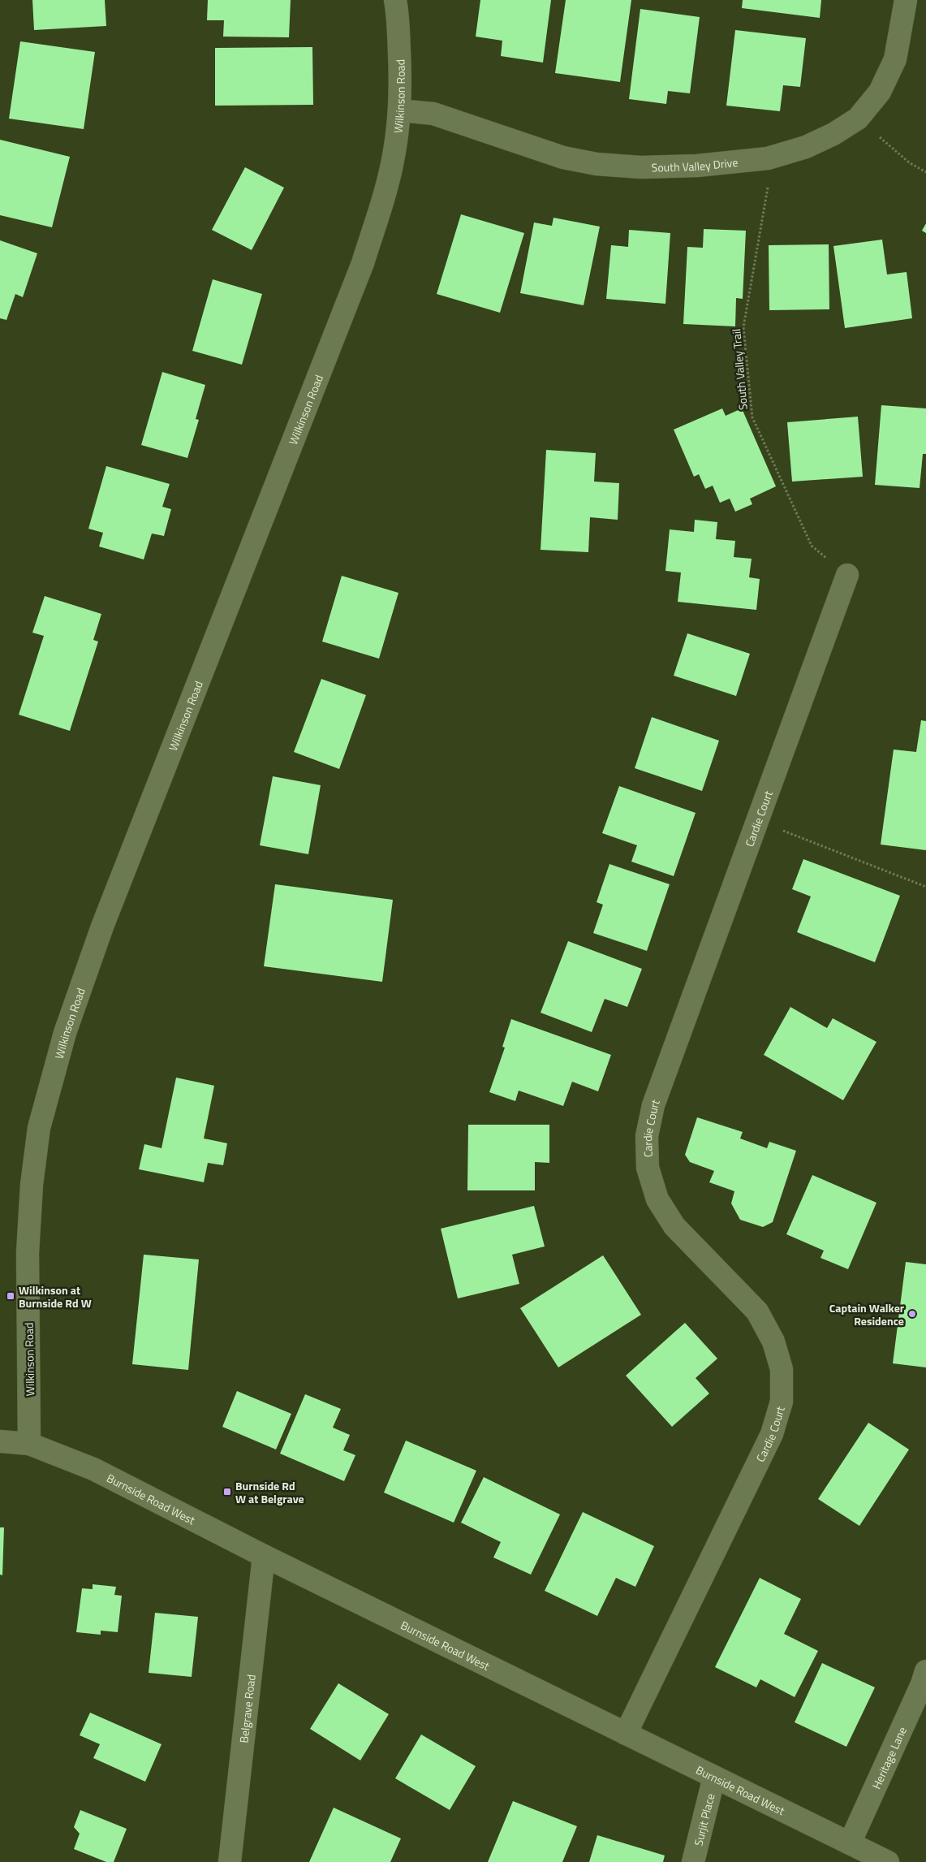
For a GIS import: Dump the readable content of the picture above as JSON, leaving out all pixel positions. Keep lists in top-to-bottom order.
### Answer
{
  "streets": {
    "street": [
      "Wilkinson Road",
      "South Valley Drive",
      "Cardie Court",
      "Burnside Road West",
      "Belgrave Road",
      "Heritage Lane",
      "Surjit Place"
    ],
    "path": ["South Valley Trail"]
  },
  "crossings": [
    ["Wilkinson Road", "South Valley Drive"],
    ["Wilkinson Road", "Burnside Road West"],
    ["South Valley Drive", "South Valley Trail"],
    ["South Valley Trail", "Cardie Court"],
    ["Cardie Court", "Burnside Road West"],
    ["Burnside Road West", "Belgrave Road"],
    ["Burnside Road West", "Heritage Lane"],
    ["Burnside Road West", "Surjit Place"]
  ],
  "places": {
    "transit": ["Wilkinson at Burnside Rd W", "Burnside Rd W at Belgrave"],
    "other": ["Captain Walker Residence"]
  }
}
